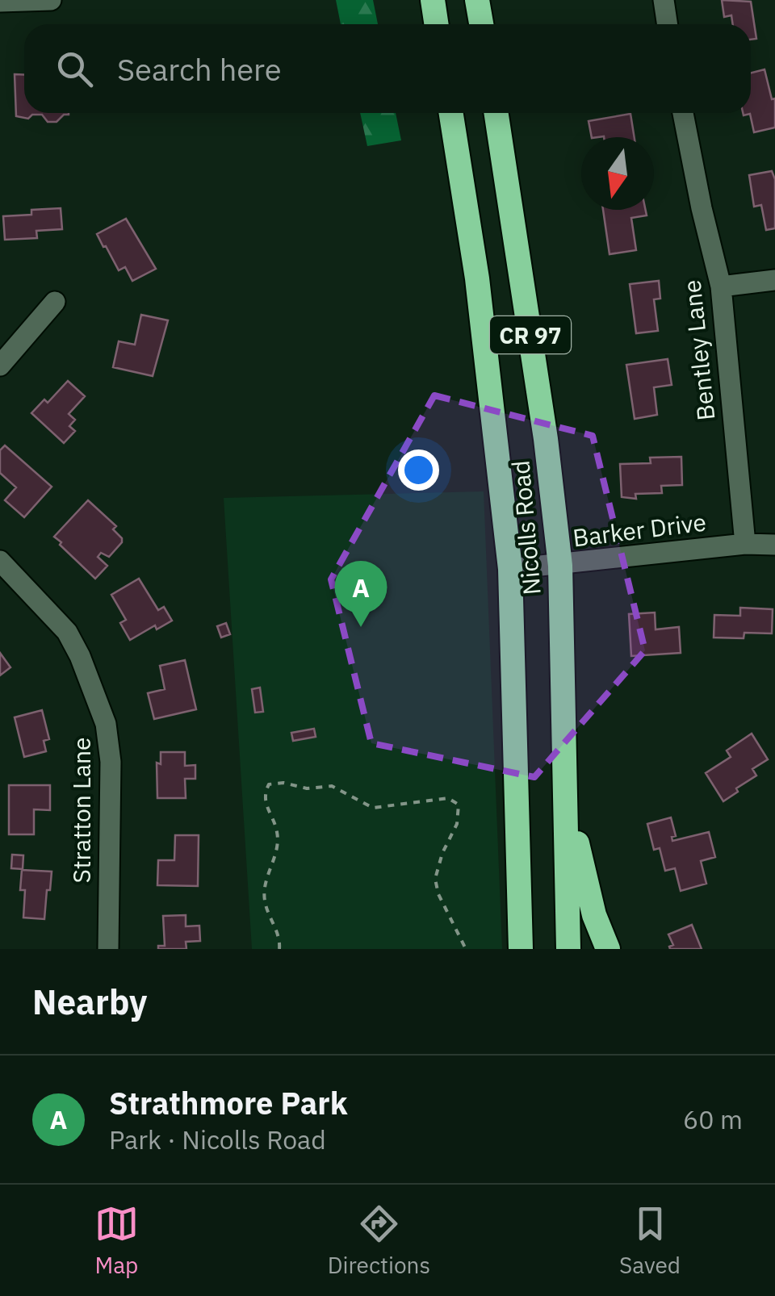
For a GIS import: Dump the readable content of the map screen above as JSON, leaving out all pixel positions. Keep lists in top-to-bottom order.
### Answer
{
  "streets": {
    "highway": ["CR 97", "Nicolls Road"],
    "street": ["Bentley Lane", "Barker Drive", "Stratton Lane"]
  },
  "crossings": [
    ["Bentley Lane", "Barker Drive"],
    ["Nicolls Road", "Barker Drive"]
  ],
  "north": "bottom",
  "page": {
    "search": "Search here",
    "pins": "A",
    "heading": "Nearby",
    "list": [
      {
        "mark": "A",
        "name": "Strathmore Park",
        "note": "Park · Nicolls Road",
        "value": "60 m"
      }
    ],
    "nav": ["Map", "Directions", "Saved"]
  }
}
